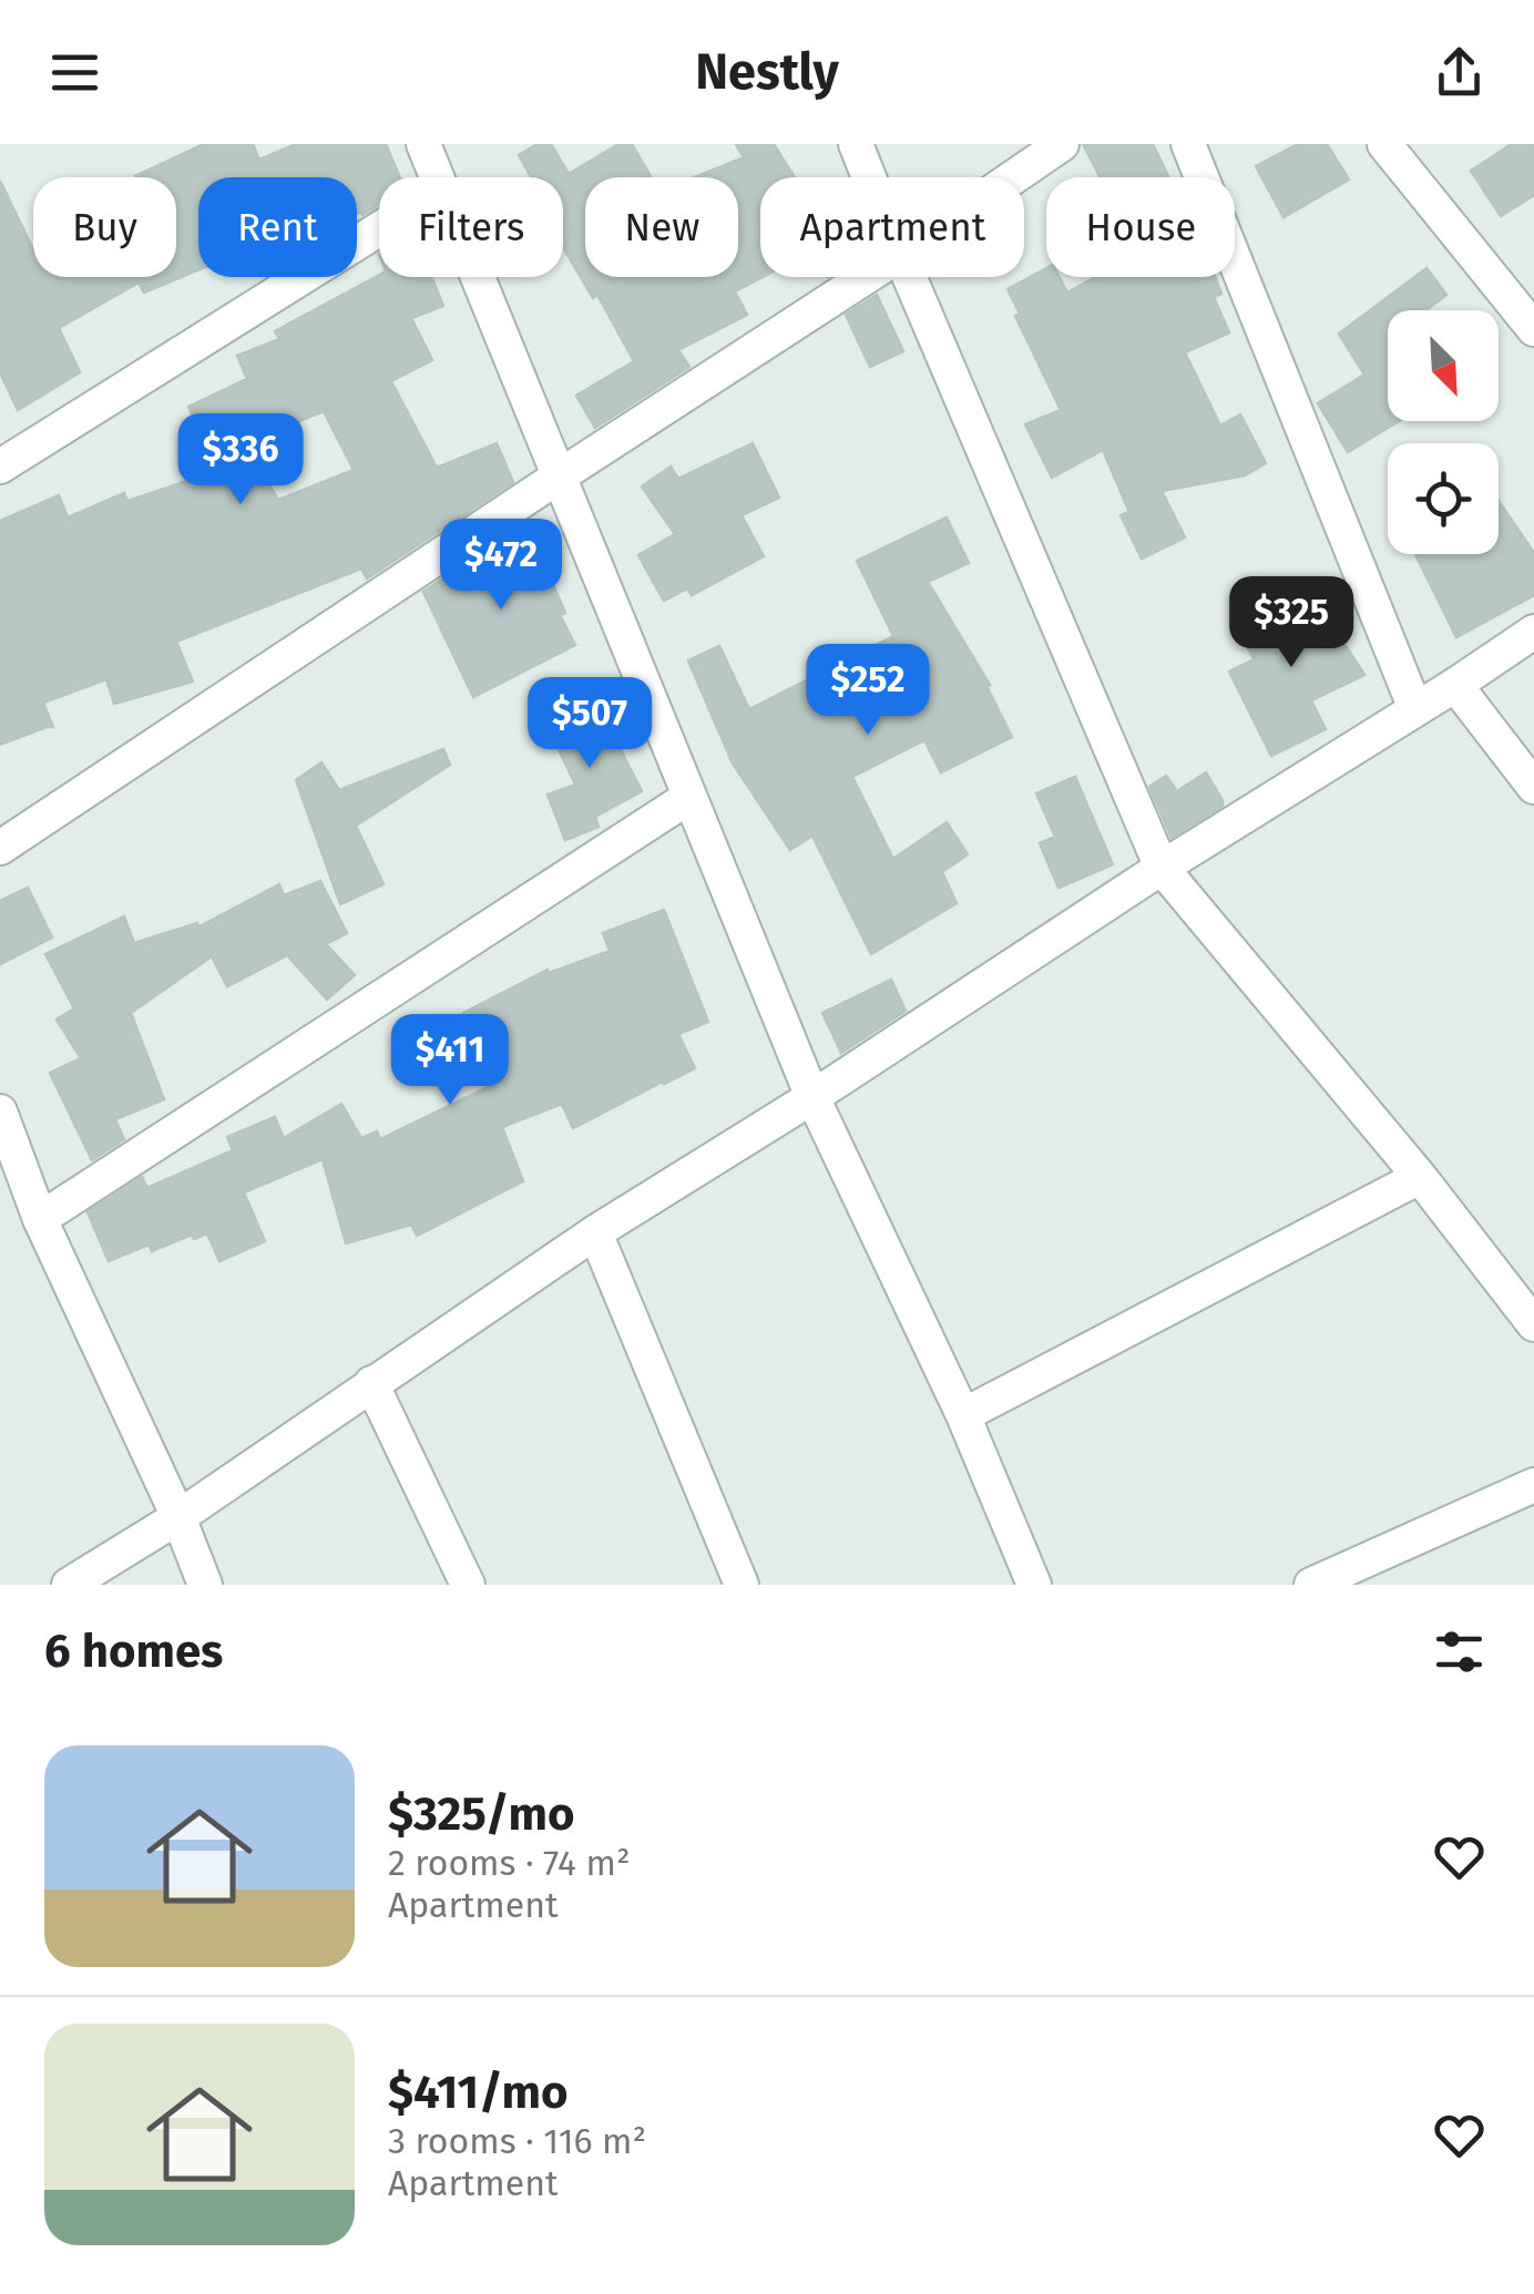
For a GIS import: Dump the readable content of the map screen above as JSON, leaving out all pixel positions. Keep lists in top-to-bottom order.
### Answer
{
  "north": "bottom right",
  "page": {
    "header": "Nestly",
    "chip": [
      "Buy",
      "Rent",
      "Filters",
      "New",
      "Apartment",
      "House"
    ],
    "price": [
      "$336",
      "$472",
      "$325",
      "$252",
      "$507",
      "$411"
    ],
    "heading": "6 homes",
    "list": [
      {
        "name": "$325/mo",
        "note": "2 rooms · 74 m² · Apartment"
      },
      {
        "name": "$411/mo",
        "note": "3 rooms · 116 m² · Apartment"
      }
    ]
  }
}
